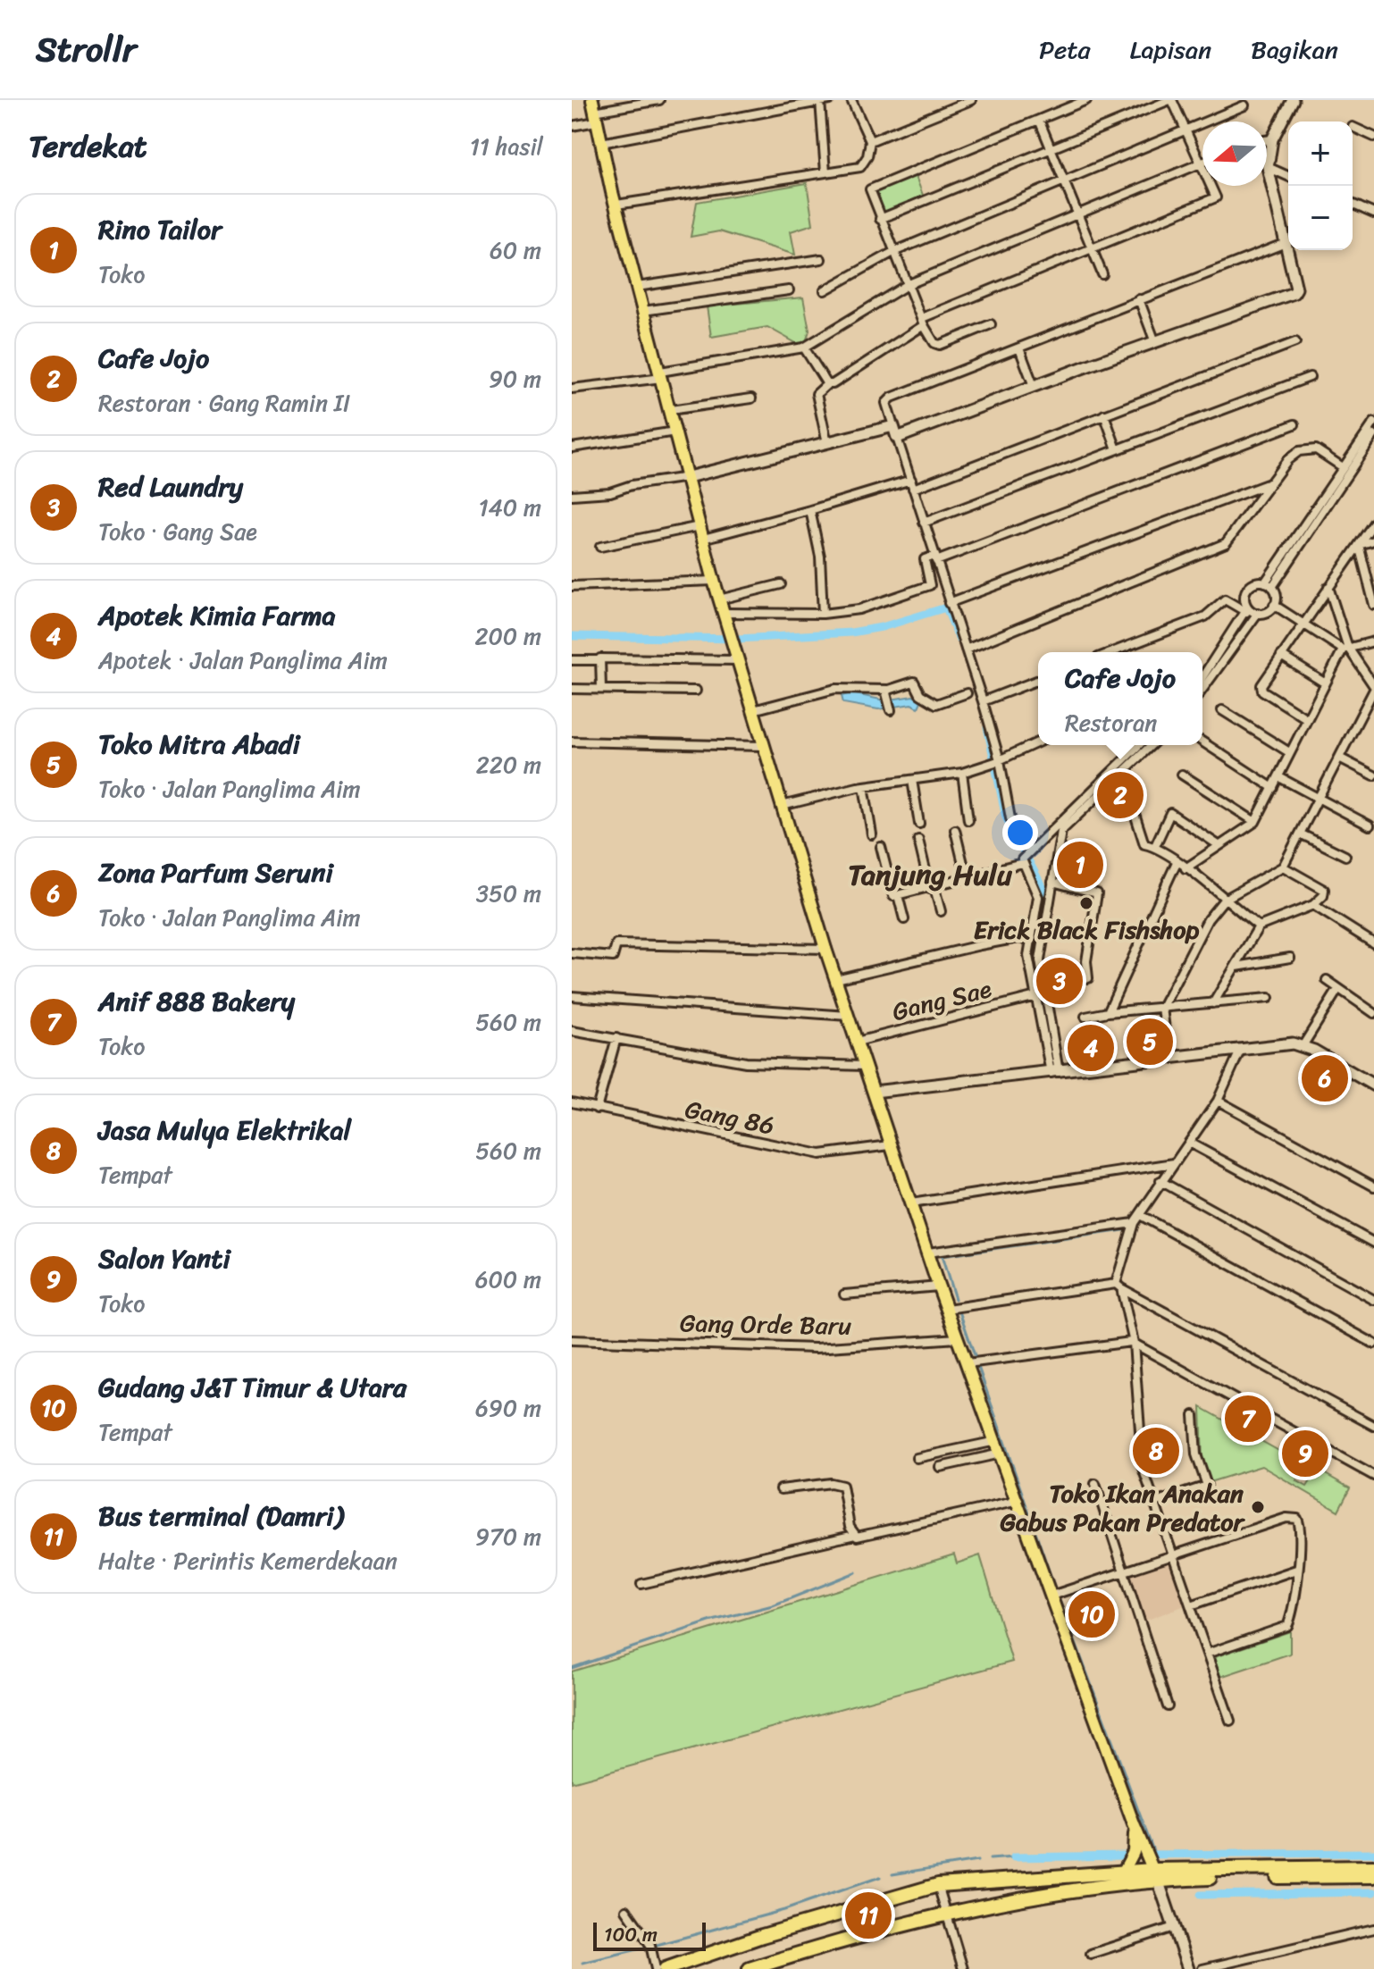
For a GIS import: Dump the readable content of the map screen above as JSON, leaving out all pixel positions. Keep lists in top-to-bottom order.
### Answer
{
  "streets": {
    "street": ["Gang Sae", "Gang 86", "Gang Orde Baru"]
  },
  "districts": ["Tanjung Hulu"],
  "places": ["Erick Black Fishshop", "Toko Ikan Anakan Gabus Pakan Predator"],
  "scale_bar": "100 m",
  "north": "left",
  "page": {
    "header": "Strollr",
    "nav": ["Peta", "Lapisan", "Bagikan"],
    "heading": ["Terdekat", "11 hasil"],
    "map_buttons": ["+", "−"],
    "list": [
      {
        "mark": "1",
        "name": "Rino Tailor",
        "note": "Toko",
        "value": "60 m"
      },
      {
        "mark": "2",
        "name": "Cafe Jojo",
        "note": "Restoran · Gang Ramin II",
        "value": "90 m"
      },
      {
        "mark": "3",
        "name": "Red Laundry",
        "note": "Toko · Gang Sae",
        "value": "140 m"
      },
      {
        "mark": "4",
        "name": "Apotek Kimia Farma",
        "note": "Apotek · Jalan Panglima Aim",
        "value": "200 m"
      },
      {
        "mark": "5",
        "name": "Toko Mitra Abadi",
        "note": "Toko · Jalan Panglima Aim",
        "value": "220 m"
      },
      {
        "mark": "6",
        "name": "Zona Parfum Seruni",
        "note": "Toko · Jalan Panglima Aim",
        "value": "350 m"
      },
      {
        "mark": "7",
        "name": "Anif 888 Bakery",
        "note": "Toko",
        "value": "560 m"
      },
      {
        "mark": "8",
        "name": "Jasa Mulya Elektrikal",
        "note": "Tempat",
        "value": "560 m"
      },
      {
        "mark": "9",
        "name": "Salon Yanti",
        "note": "Toko",
        "value": "600 m"
      },
      {
        "mark": "10",
        "name": "Gudang J&T Timur & Utara",
        "note": "Tempat",
        "value": "690 m"
      },
      {
        "mark": "11",
        "name": "Bus terminal (Damri)",
        "note": "Halte · Perintis Kemerdekaan",
        "value": "970 m"
      }
    ],
    "popup": ["Cafe Jojo", "Restoran"],
    "pins": [
      "2",
      "1",
      "3",
      "5",
      "4",
      "6",
      "7",
      "8",
      "9",
      "10",
      "11"
    ],
    "scale": "100 m"
  }
}
